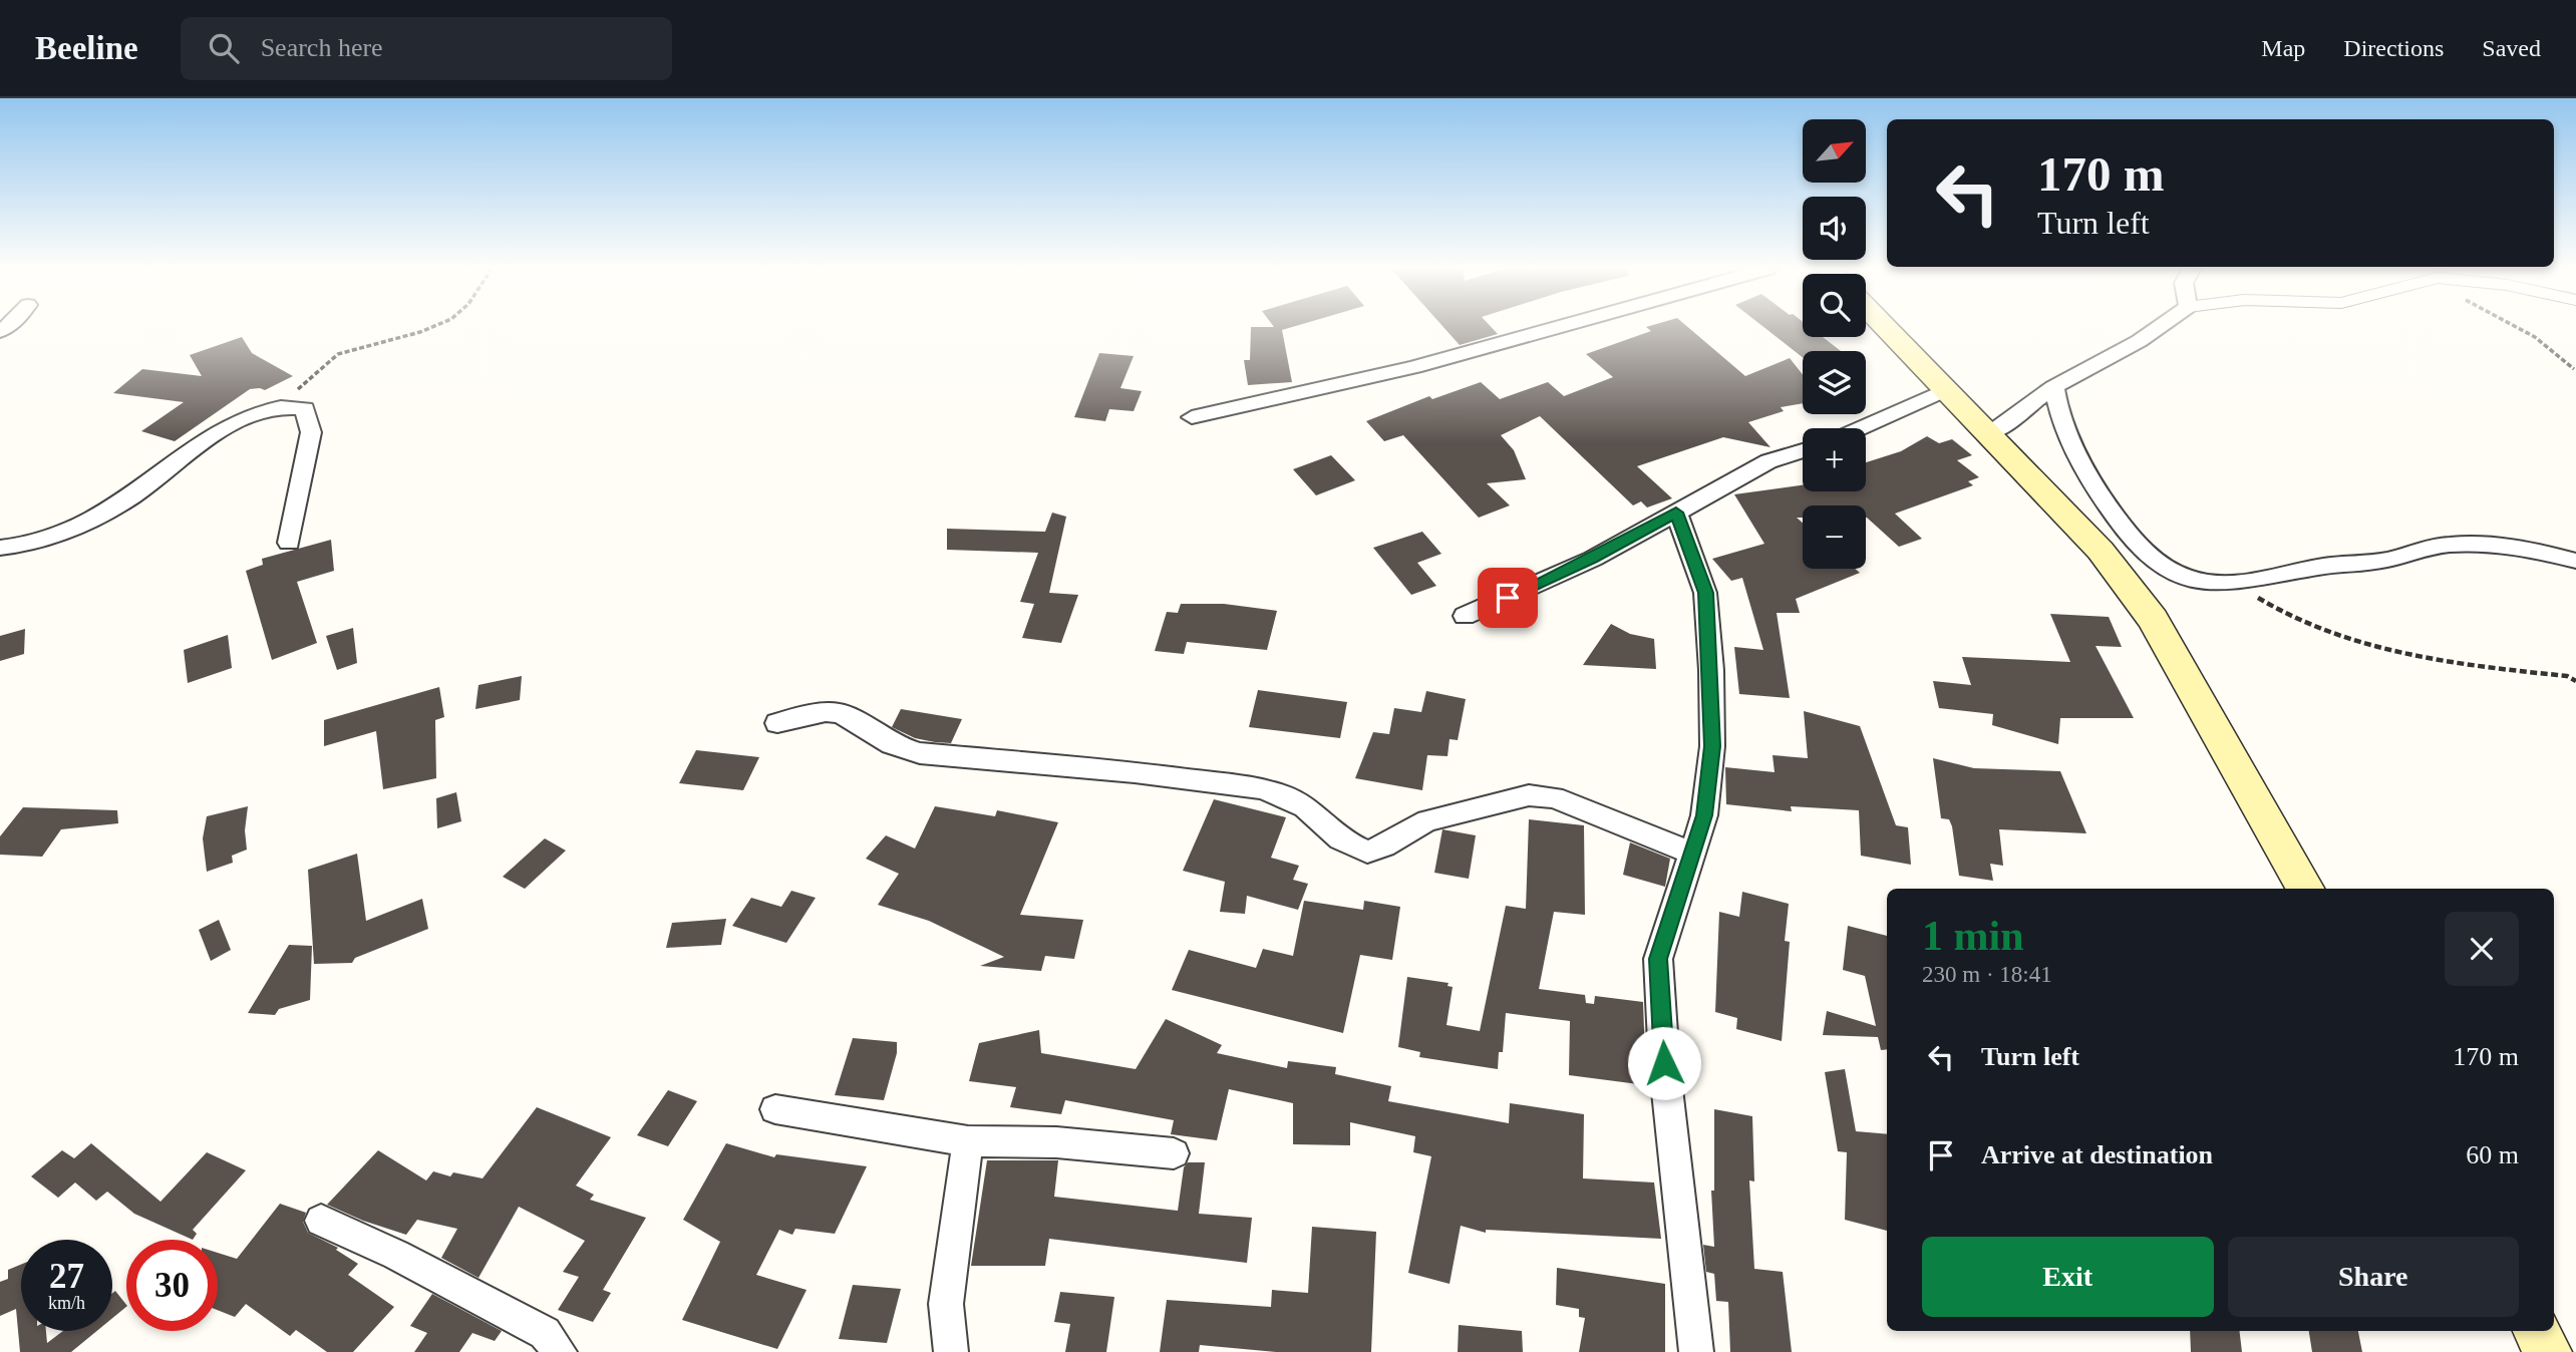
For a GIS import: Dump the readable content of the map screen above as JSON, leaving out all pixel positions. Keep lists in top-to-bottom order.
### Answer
{
  "north": "top right",
  "page": {
    "header": "Beeline",
    "search": "Search here",
    "nav": ["Map", "Directions", "Saved"],
    "map_buttons": ["+", "−"],
    "turn": ["170 m", "Turn left"],
    "heading": ["1 min", "230 m · 18:41"],
    "list": [
      {
        "name": "Turn left",
        "value": "170 m"
      },
      {
        "name": "Arrive at destination",
        "value": "60 m"
      }
    ],
    "buttons": ["Exit", "Share"],
    "speed": "27 km/h",
    "limit": "30"
  }
}
